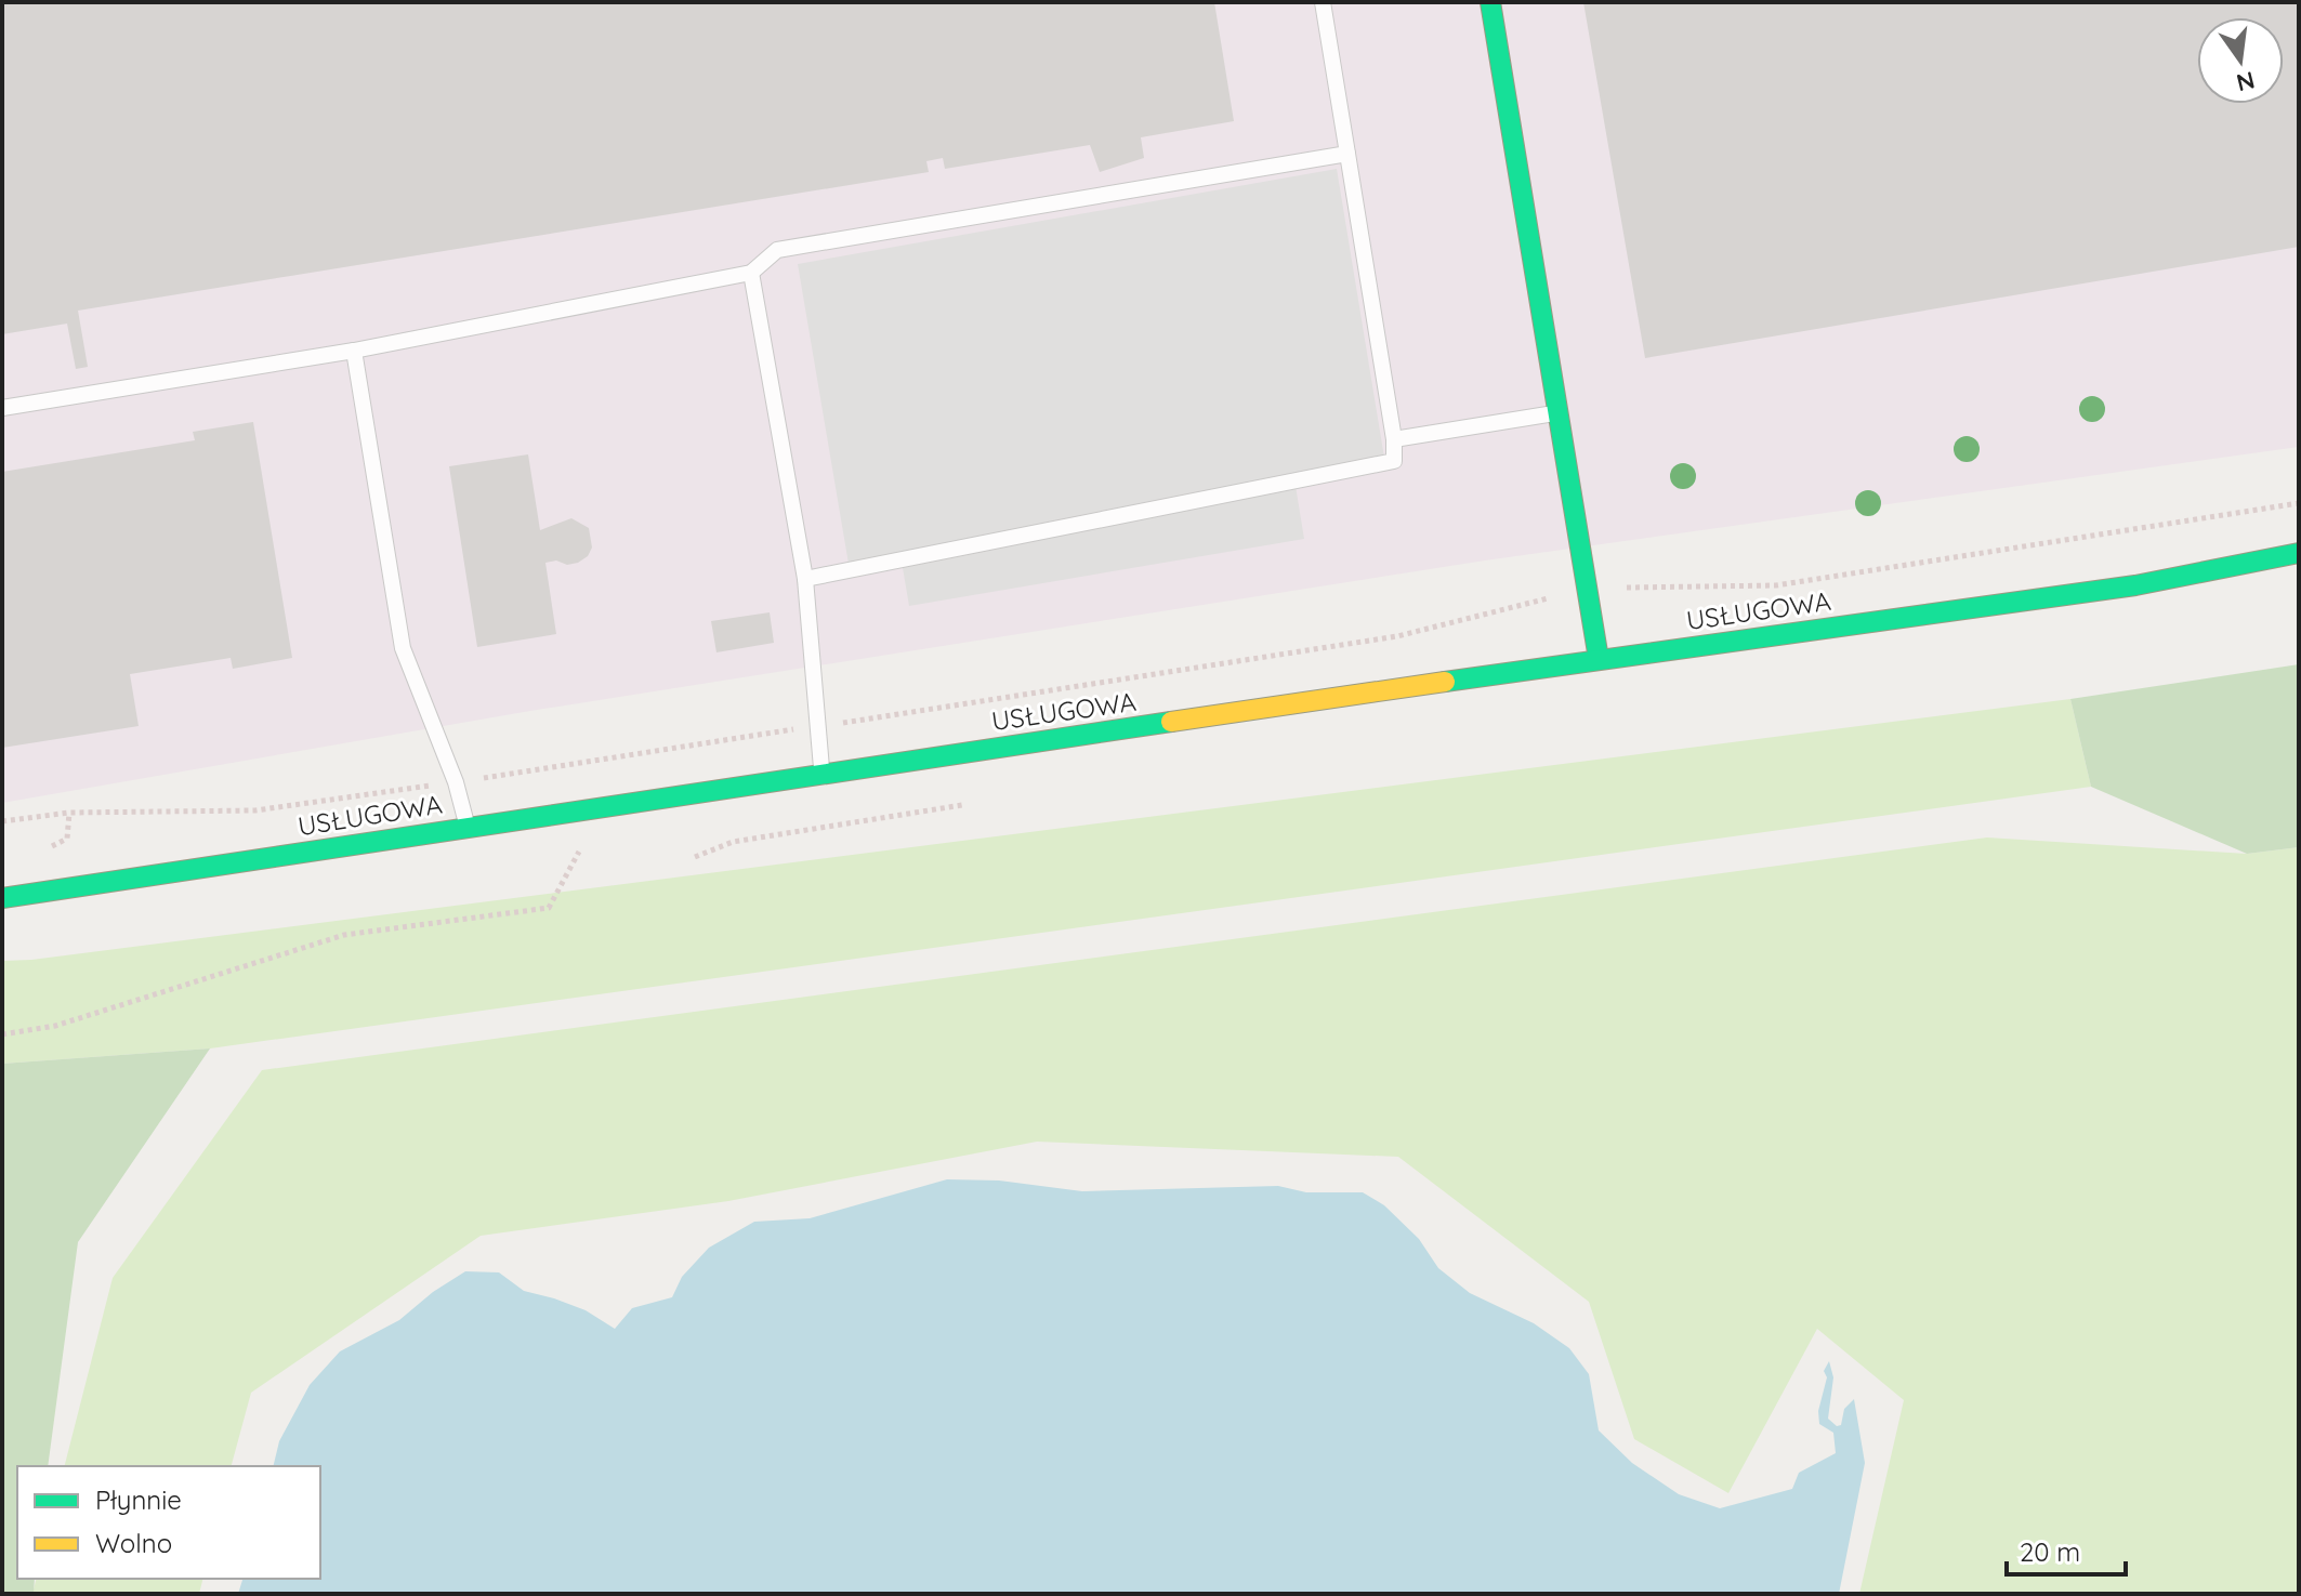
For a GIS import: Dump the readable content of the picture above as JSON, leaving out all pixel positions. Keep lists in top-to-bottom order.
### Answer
{
  "streets": {
    "street": ["USŁUGOWA"]
  },
  "legend": ["Płynnie", "Wolno"],
  "scale_bar": "20 m",
  "north": "bottom"
}
